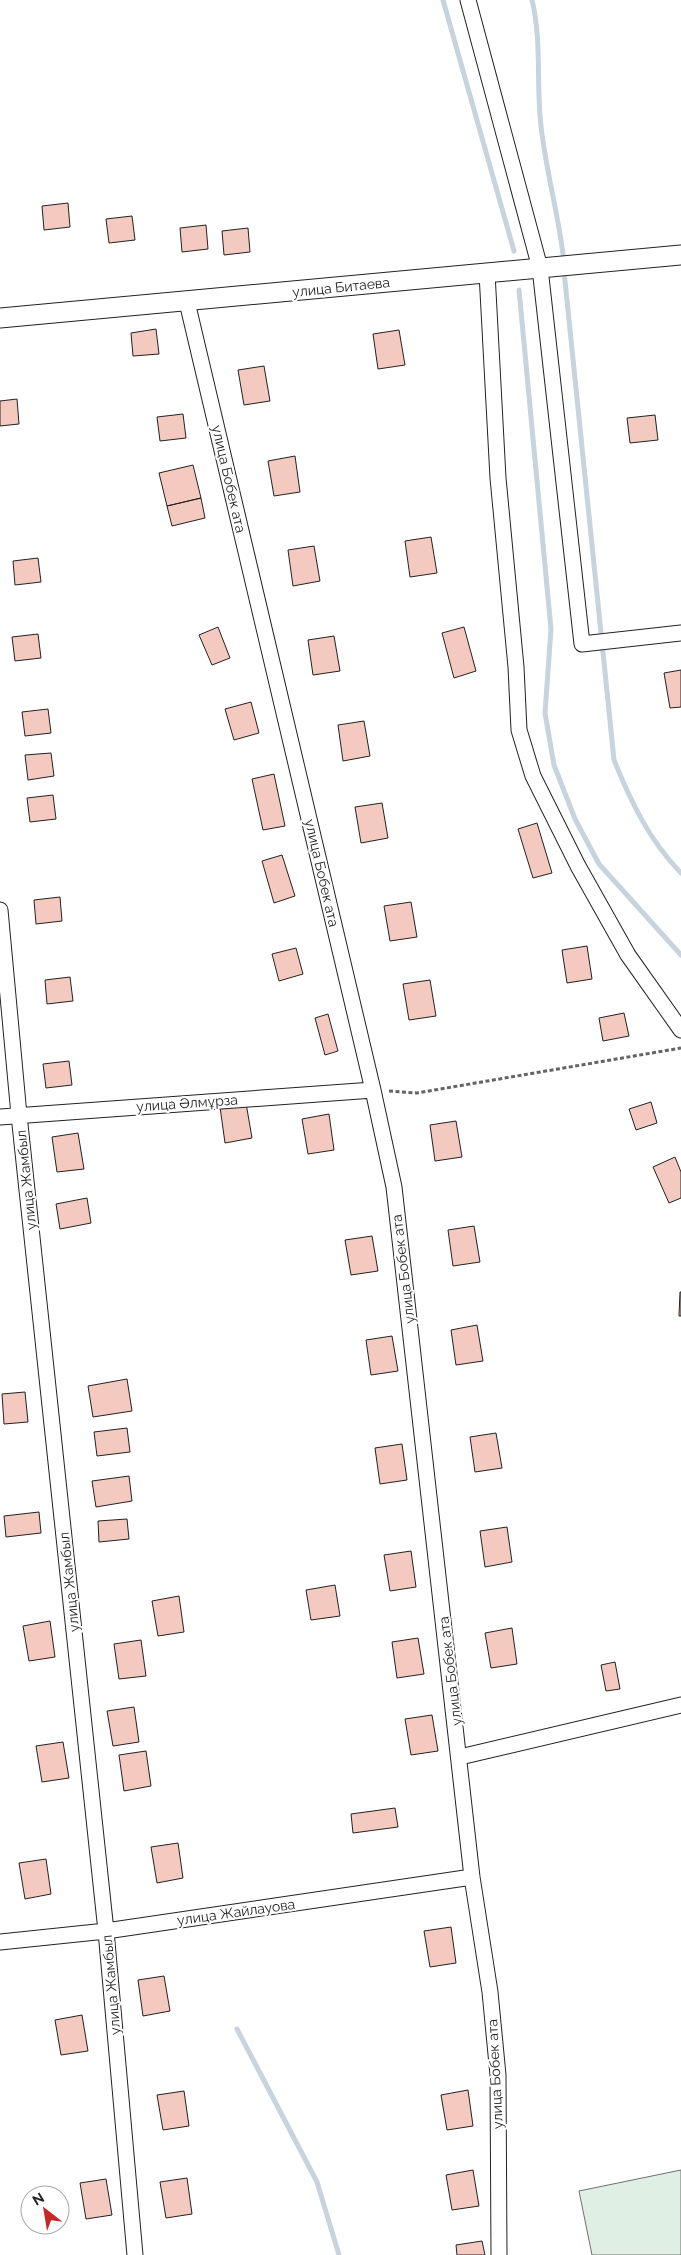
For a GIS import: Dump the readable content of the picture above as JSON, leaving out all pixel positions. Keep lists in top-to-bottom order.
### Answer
{
  "streets": {
    "street": [
      "улица Битаева",
      "улица Бобек ата",
      "улица Әлмұрза",
      "улица Жамбыл",
      "улица Жайлауова"
    ]
  },
  "crossings": [
    ["улица Битаева", "улица Бобек ата"],
    ["улица Бобек ата", "улица Әлмұрза"],
    ["улица Бобек ата", "улица Жайлауова"],
    ["улица Әлмұрза", "улица Жамбыл"],
    ["улица Жамбыл", "улица Жайлауова"]
  ],
  "north": "top left"
}
